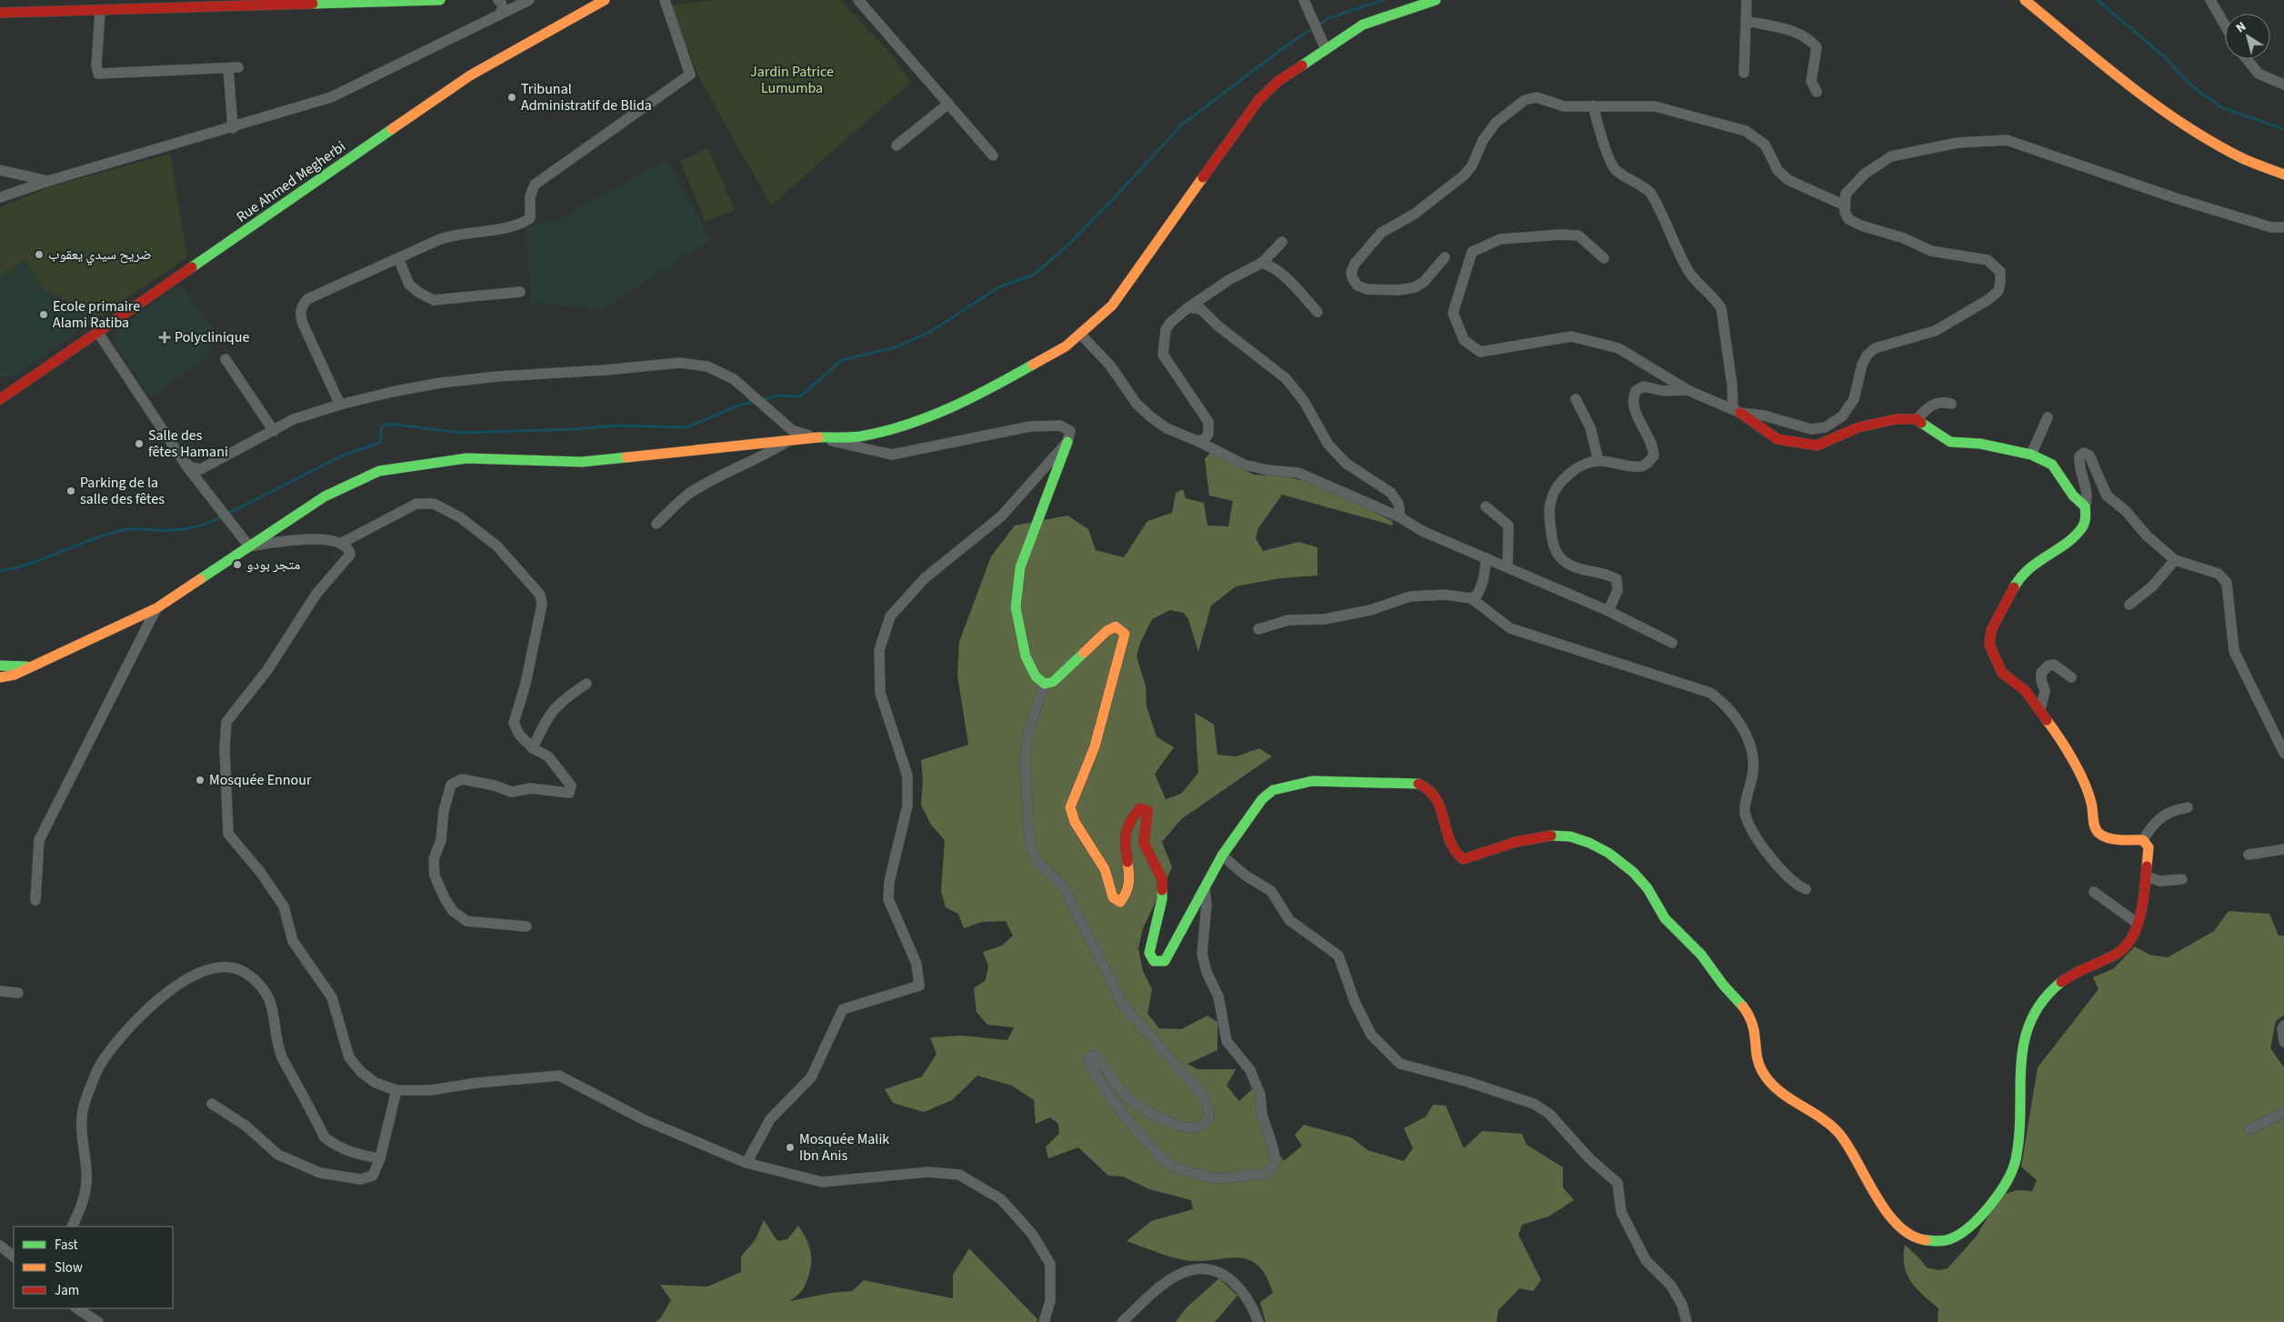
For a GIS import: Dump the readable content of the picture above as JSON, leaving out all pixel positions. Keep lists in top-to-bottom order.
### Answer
{
  "streets": {
    "street": ["Rue Ahmed Megherbi"]
  },
  "parks": ["Jardin Patrice Lumumba"],
  "places": {
    "other": [
      "Tribunal Administratif de Blida",
      "ضريح سيدي يعقوب",
      "Ecole primaire Alami Ratiba",
      "Salle des fêtes Hamani",
      "Parking de la salle des fêtes",
      "متجر بودو",
      "Mosquée Ennour",
      "Mosquée Malik Ibn Anis"
    ],
    "health": ["Polyclinique"]
  },
  "legend": ["Fast", "Slow", "Jam"],
  "north": "top left"
}
